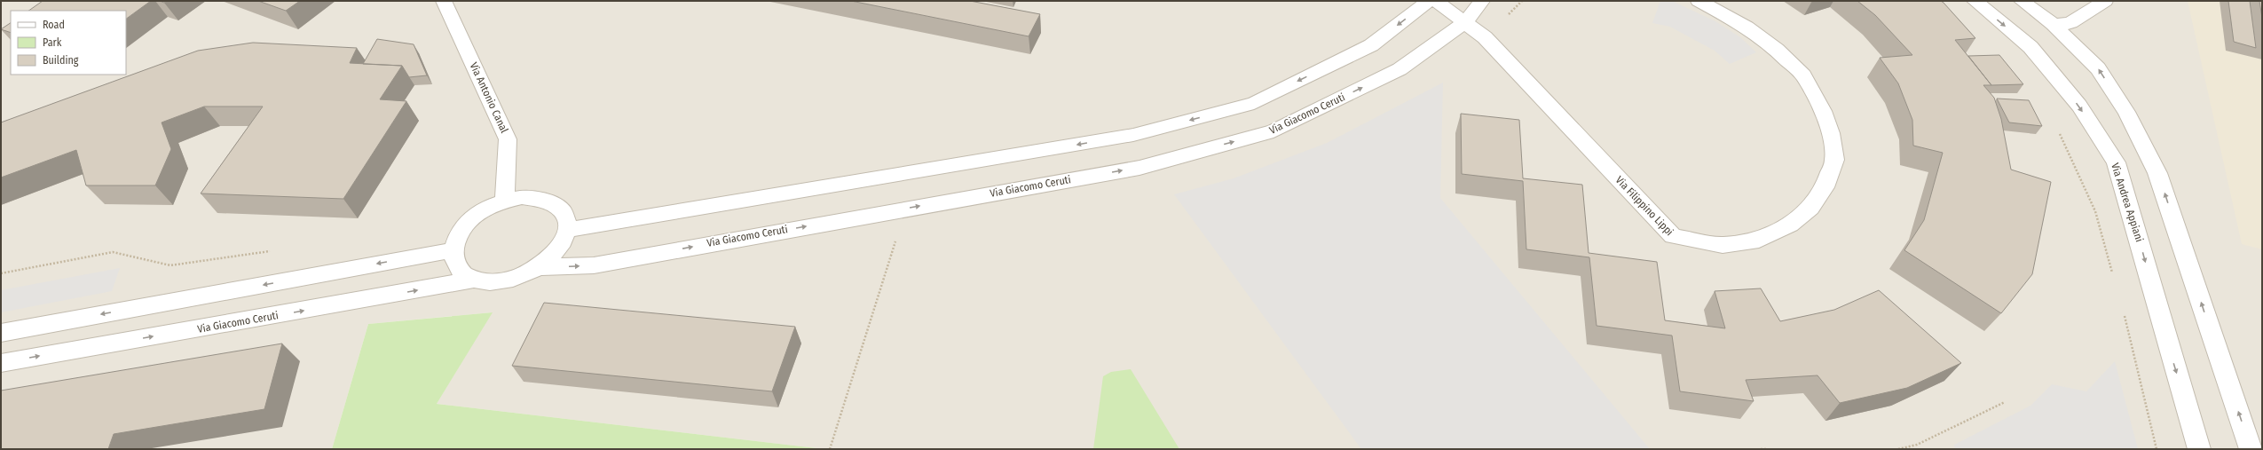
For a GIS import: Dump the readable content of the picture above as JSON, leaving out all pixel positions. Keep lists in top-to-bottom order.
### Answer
{
  "streets": {
    "street": [
      "Via Antonio Canal",
      "Via Giacomo Ceruti",
      "Via Andrea Appiani",
      "Via Filippino Lippi"
    ]
  },
  "crossings": [
    ["Via Antonio Canal", "Via Giacomo Ceruti"],
    ["Via Giacomo Ceruti", "Via Filippino Lippi"]
  ],
  "legend": ["Road", "Park", "Building"]
}
